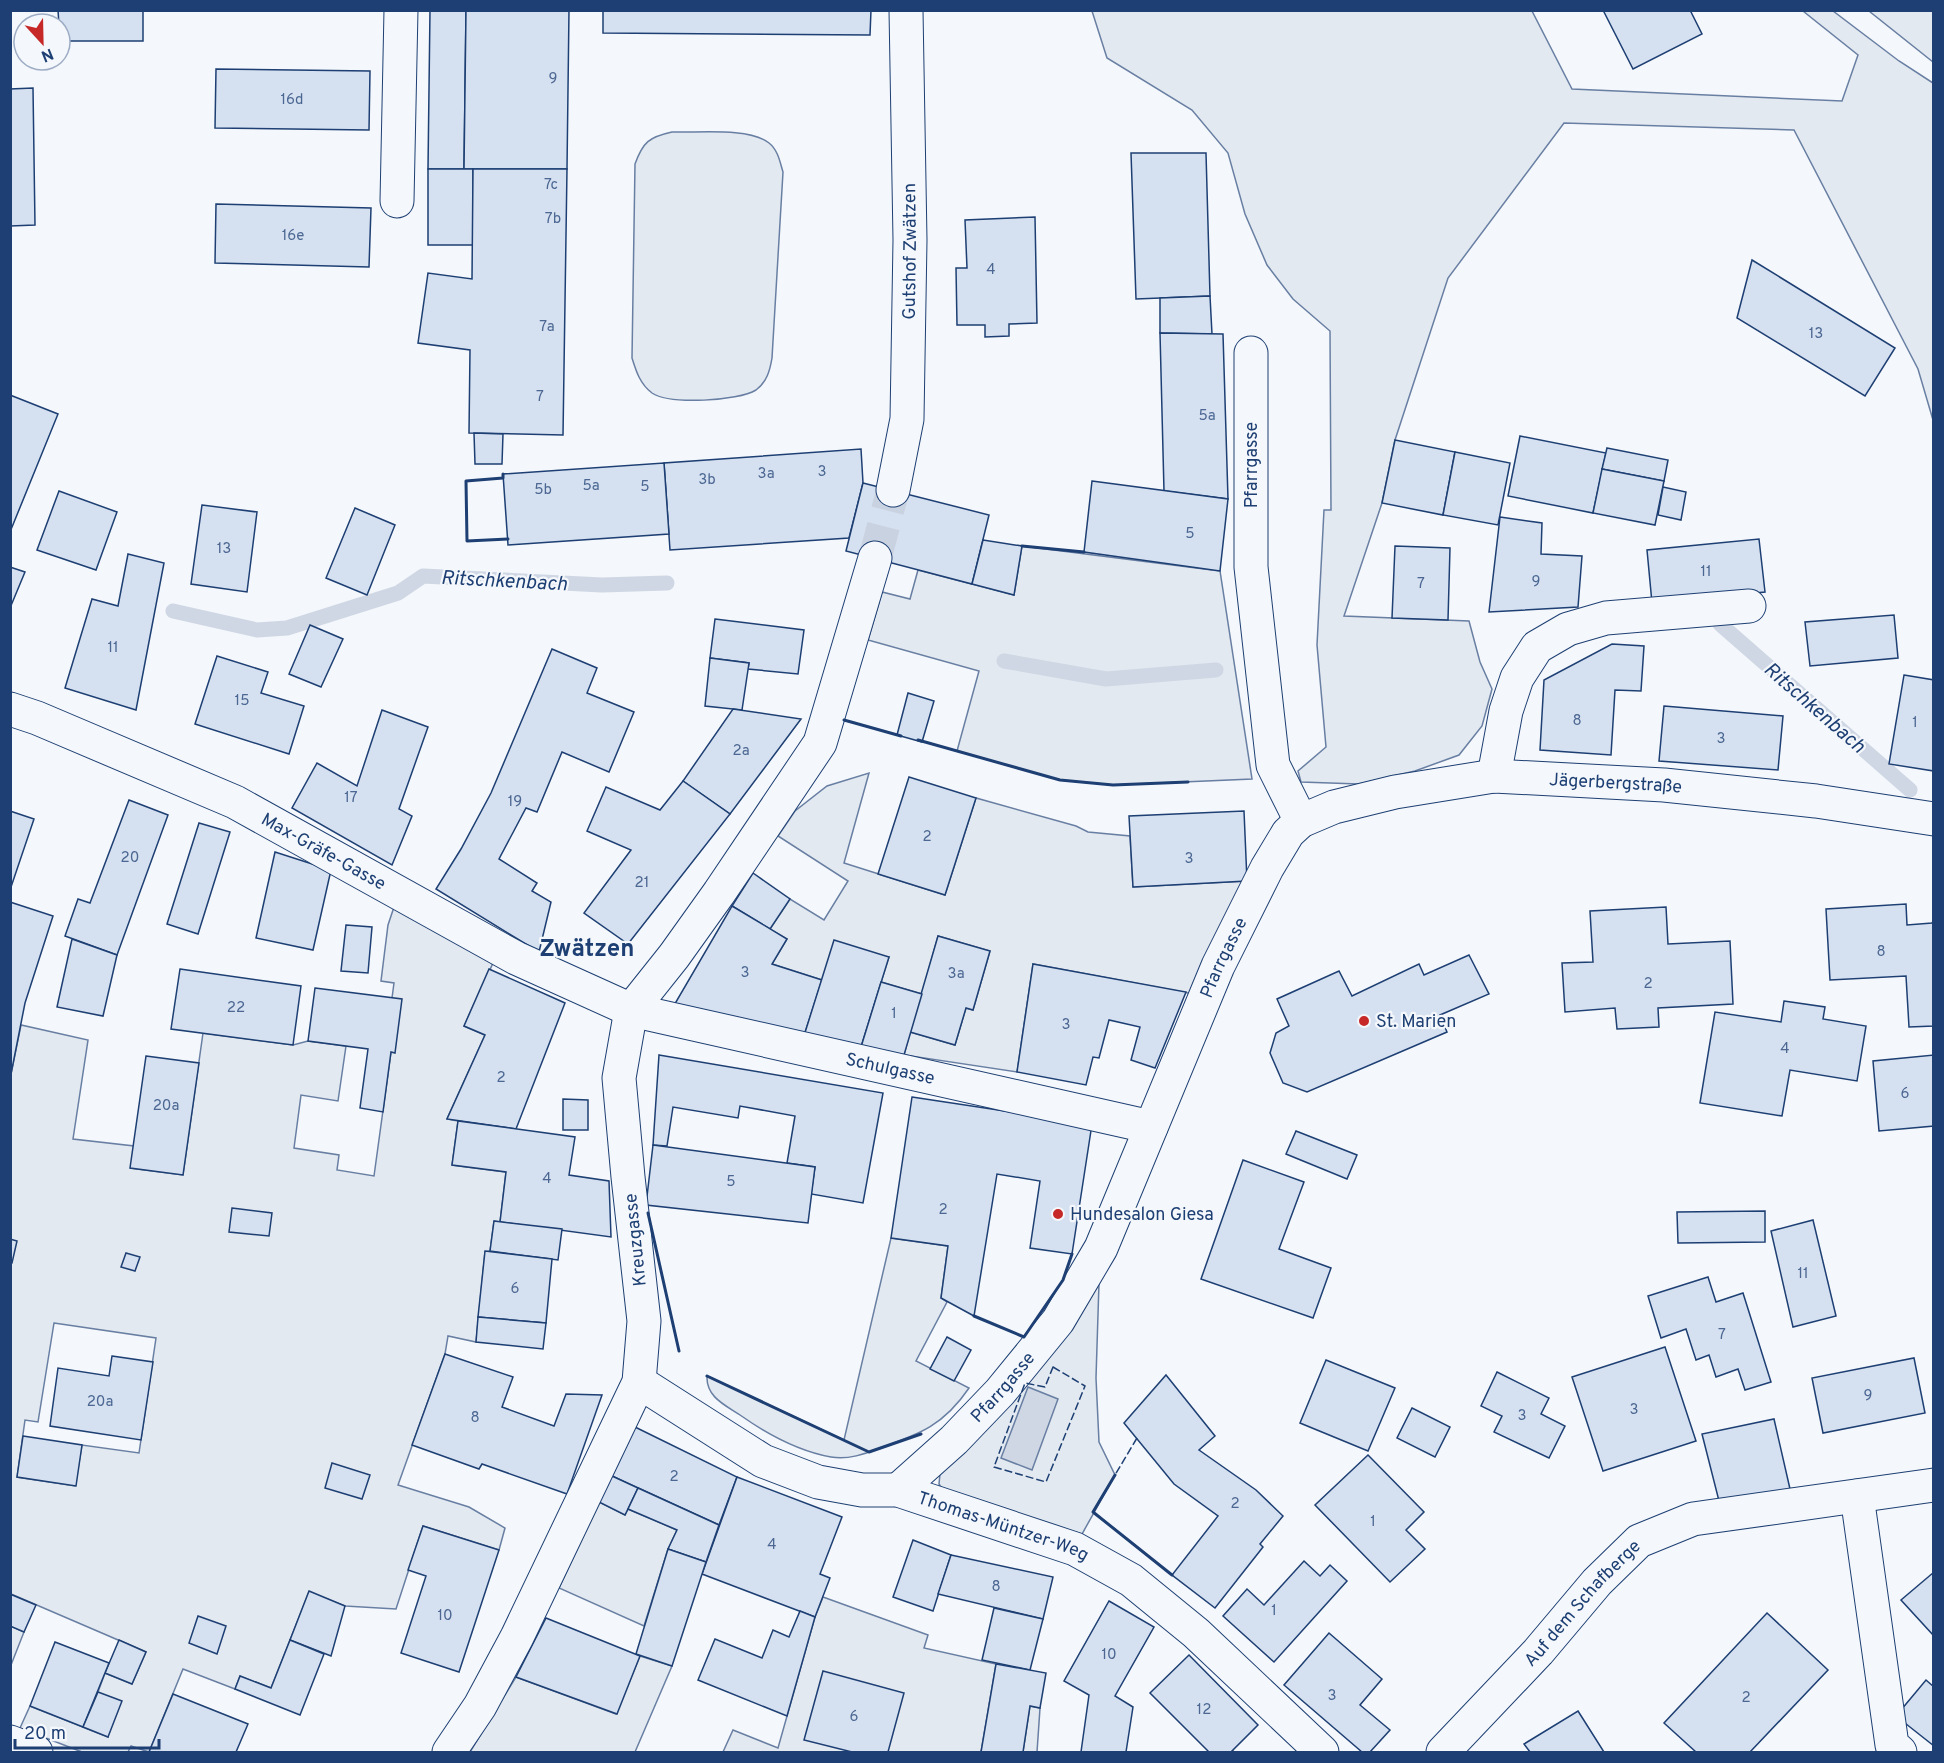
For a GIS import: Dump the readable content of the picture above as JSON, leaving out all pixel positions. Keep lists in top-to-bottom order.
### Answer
{
  "streets": {
    "street": [
      "Gutshof Zwätzen",
      "Pfarrgasse",
      "Jägerbergstraße",
      "Max-Gräfe-Gasse",
      "Schulgasse",
      "Kreuzgasse",
      "Thomas-Müntzer-Weg",
      "Auf dem Schafberge"
    ]
  },
  "crossings": [
    ["Pfarrgasse", "Jägerbergstraße"],
    ["Pfarrgasse", "Schulgasse"],
    ["Pfarrgasse", "Thomas-Müntzer-Weg"],
    ["Max-Gräfe-Gasse", "Schulgasse"],
    ["Max-Gräfe-Gasse", "Kreuzgasse"],
    ["Schulgasse", "Kreuzgasse"],
    ["Kreuzgasse", "Thomas-Müntzer-Weg"]
  ],
  "districts": ["Zwätzen"],
  "water": ["Ritschkenbach"],
  "places": ["St. Marien", "Hundesalon Giesa"],
  "house_numbers": [
    "9",
    "16d",
    "7c",
    "7b",
    "16e",
    "4",
    "7a",
    "13",
    "7",
    "5a",
    "3",
    "3a",
    "3b",
    "5a",
    "5",
    "5b",
    "5",
    "13",
    "11",
    "9",
    "7",
    "11",
    "15",
    "8",
    "1",
    "3",
    "2a",
    "17",
    "19",
    "2",
    "20",
    "3",
    "21",
    "8",
    "3",
    "3a",
    "2",
    "22",
    "1",
    "3",
    "4",
    "2",
    "6",
    "20a",
    "4",
    "5",
    "2",
    "11",
    "6",
    "7",
    "9",
    "20a",
    "3",
    "3",
    "8",
    "2",
    "2",
    "1",
    "4",
    "8",
    "1",
    "10",
    "10",
    "3",
    "2",
    "12",
    "6"
  ],
  "scale_bar": "20 m",
  "north": "bottom"
}
